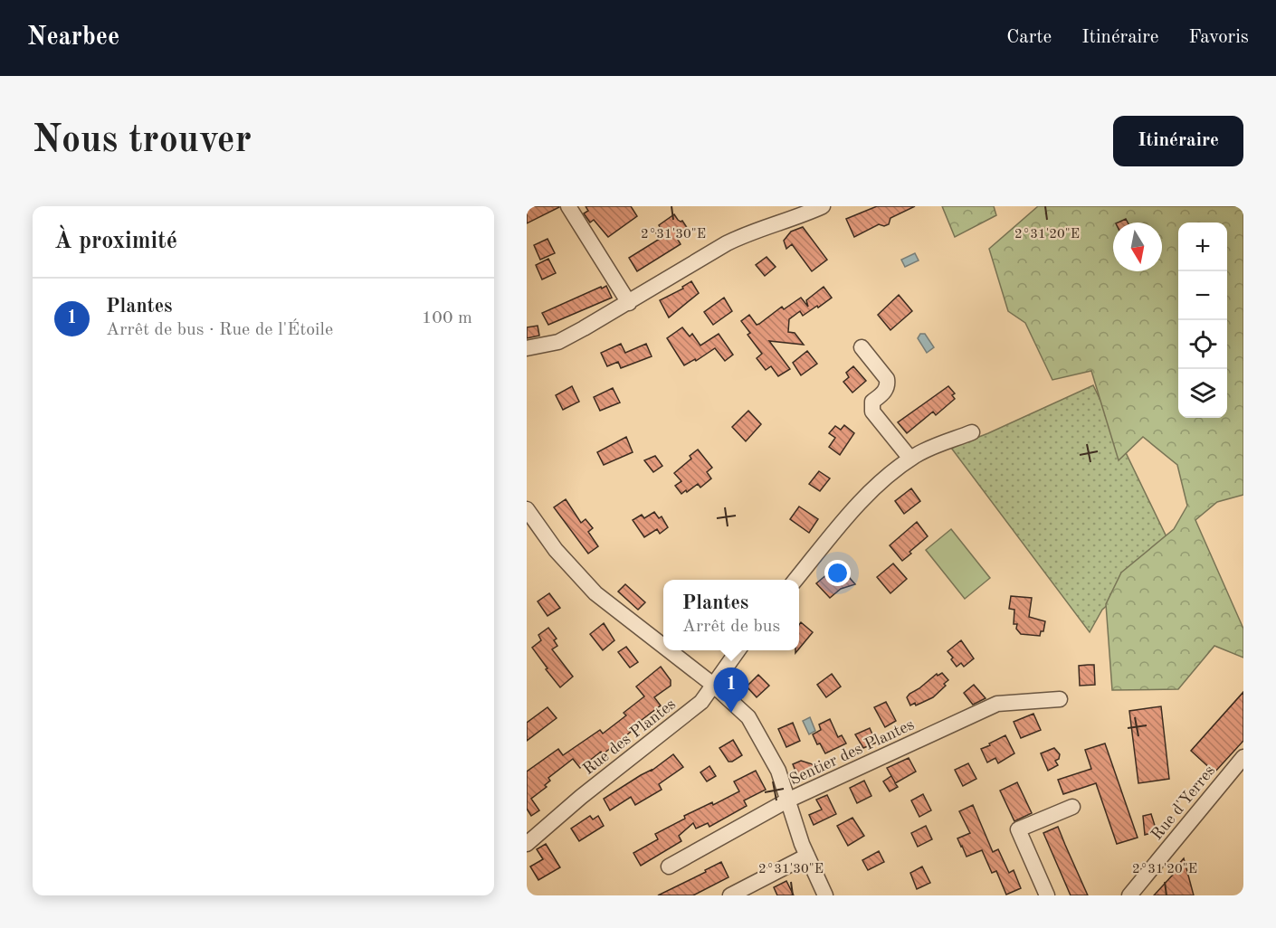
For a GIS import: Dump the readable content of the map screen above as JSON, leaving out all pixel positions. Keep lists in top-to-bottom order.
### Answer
{
  "streets": {
    "street": ["Rue des Plantes", "Sentier des Plantes", "Rue d'Yerres"]
  },
  "north": "bottom",
  "page": {
    "header": "Nearbee",
    "nav": ["Carte", "Itinéraire", "Favoris"],
    "buttons": "Itinéraire",
    "title": "Nous trouver",
    "heading": "À proximité",
    "map_buttons": ["+", "−"],
    "list": [
      {
        "mark": "1",
        "name": "Plantes",
        "note": "Arrêt de bus · Rue de l'Étoile",
        "value": "100 m"
      }
    ],
    "popup": ["Plantes", "Arrêt de bus"],
    "pins": "1"
  },
  "coordinates": ["2°31'30\"E", "2°31'20\"E"]
}
